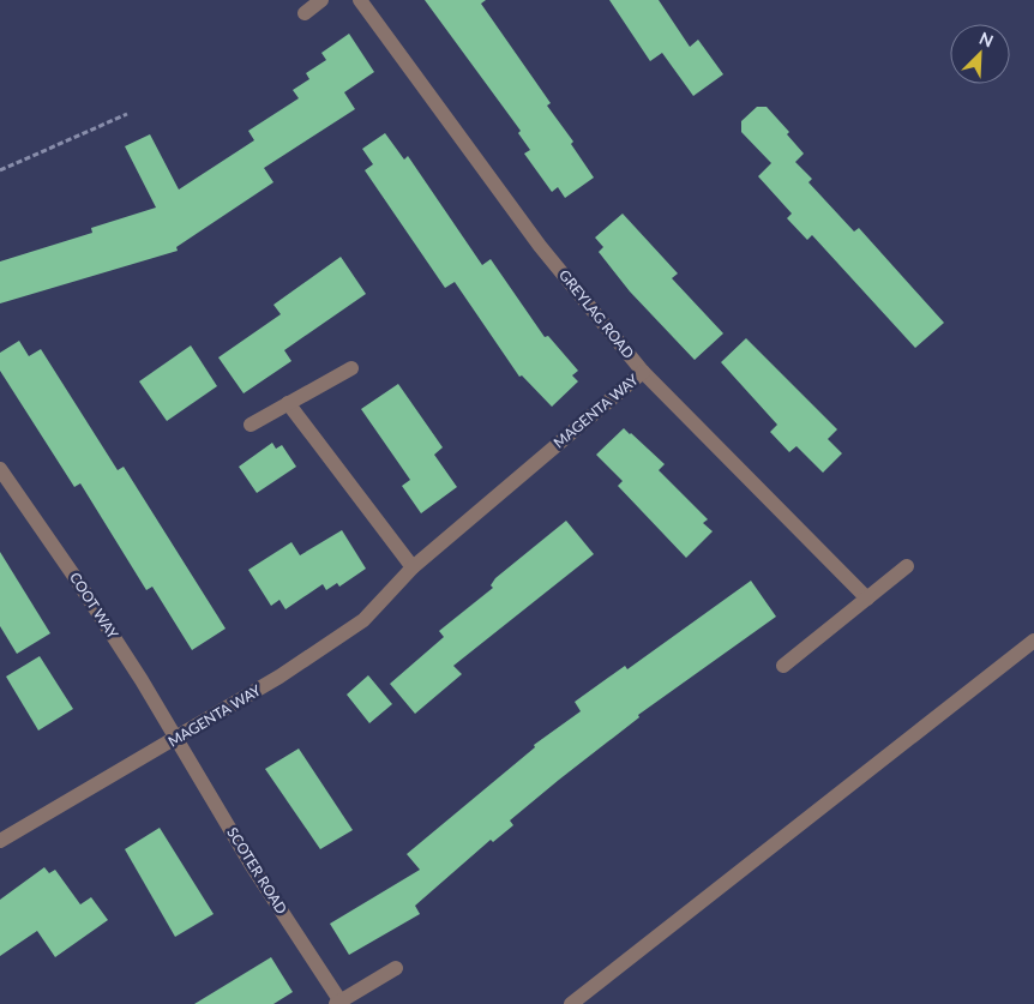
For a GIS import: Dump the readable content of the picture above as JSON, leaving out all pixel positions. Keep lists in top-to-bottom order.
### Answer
{
  "streets": {
    "street": [
      "GREYLAG ROAD",
      "MAGENTA WAY",
      "COOT WAY",
      "SCOTER ROAD"
    ]
  },
  "crossings": [
    ["GREYLAG ROAD", "MAGENTA WAY"],
    ["MAGENTA WAY", "COOT WAY"],
    ["MAGENTA WAY", "SCOTER ROAD"],
    ["COOT WAY", "SCOTER ROAD"]
  ],
  "north": "top right"
}
